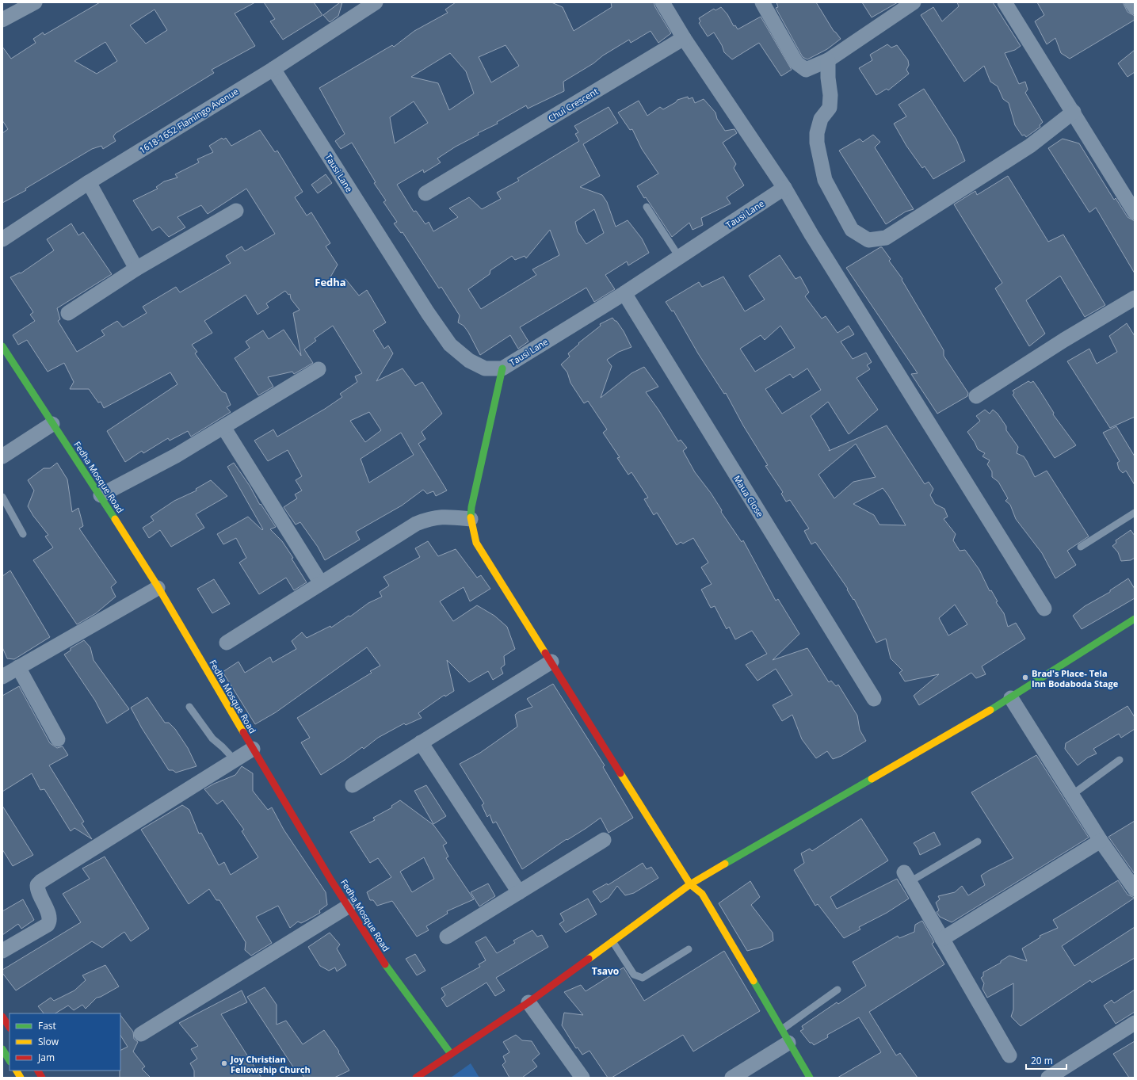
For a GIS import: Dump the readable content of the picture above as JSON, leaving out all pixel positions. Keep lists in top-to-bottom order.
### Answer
{
  "streets": {
    "street": [
      "Chui Crescent",
      "1618-1652 Flamingo Avenue",
      "Tausi Lane",
      "Fedha Mosque Road",
      "Maua Close"
    ]
  },
  "crossings": [
    ["1618-1652 Flamingo Avenue", "Tausi Lane"],
    ["Tausi Lane", "Maua Close"]
  ],
  "districts": ["Fedha", "Tsavo"],
  "places": ["Brad's Place- Tela Inn Bodaboda Stage", "Joy Christian Fellowship Church"],
  "legend": ["Fast", "Slow", "Jam"],
  "scale_bar": "20 m"
}
